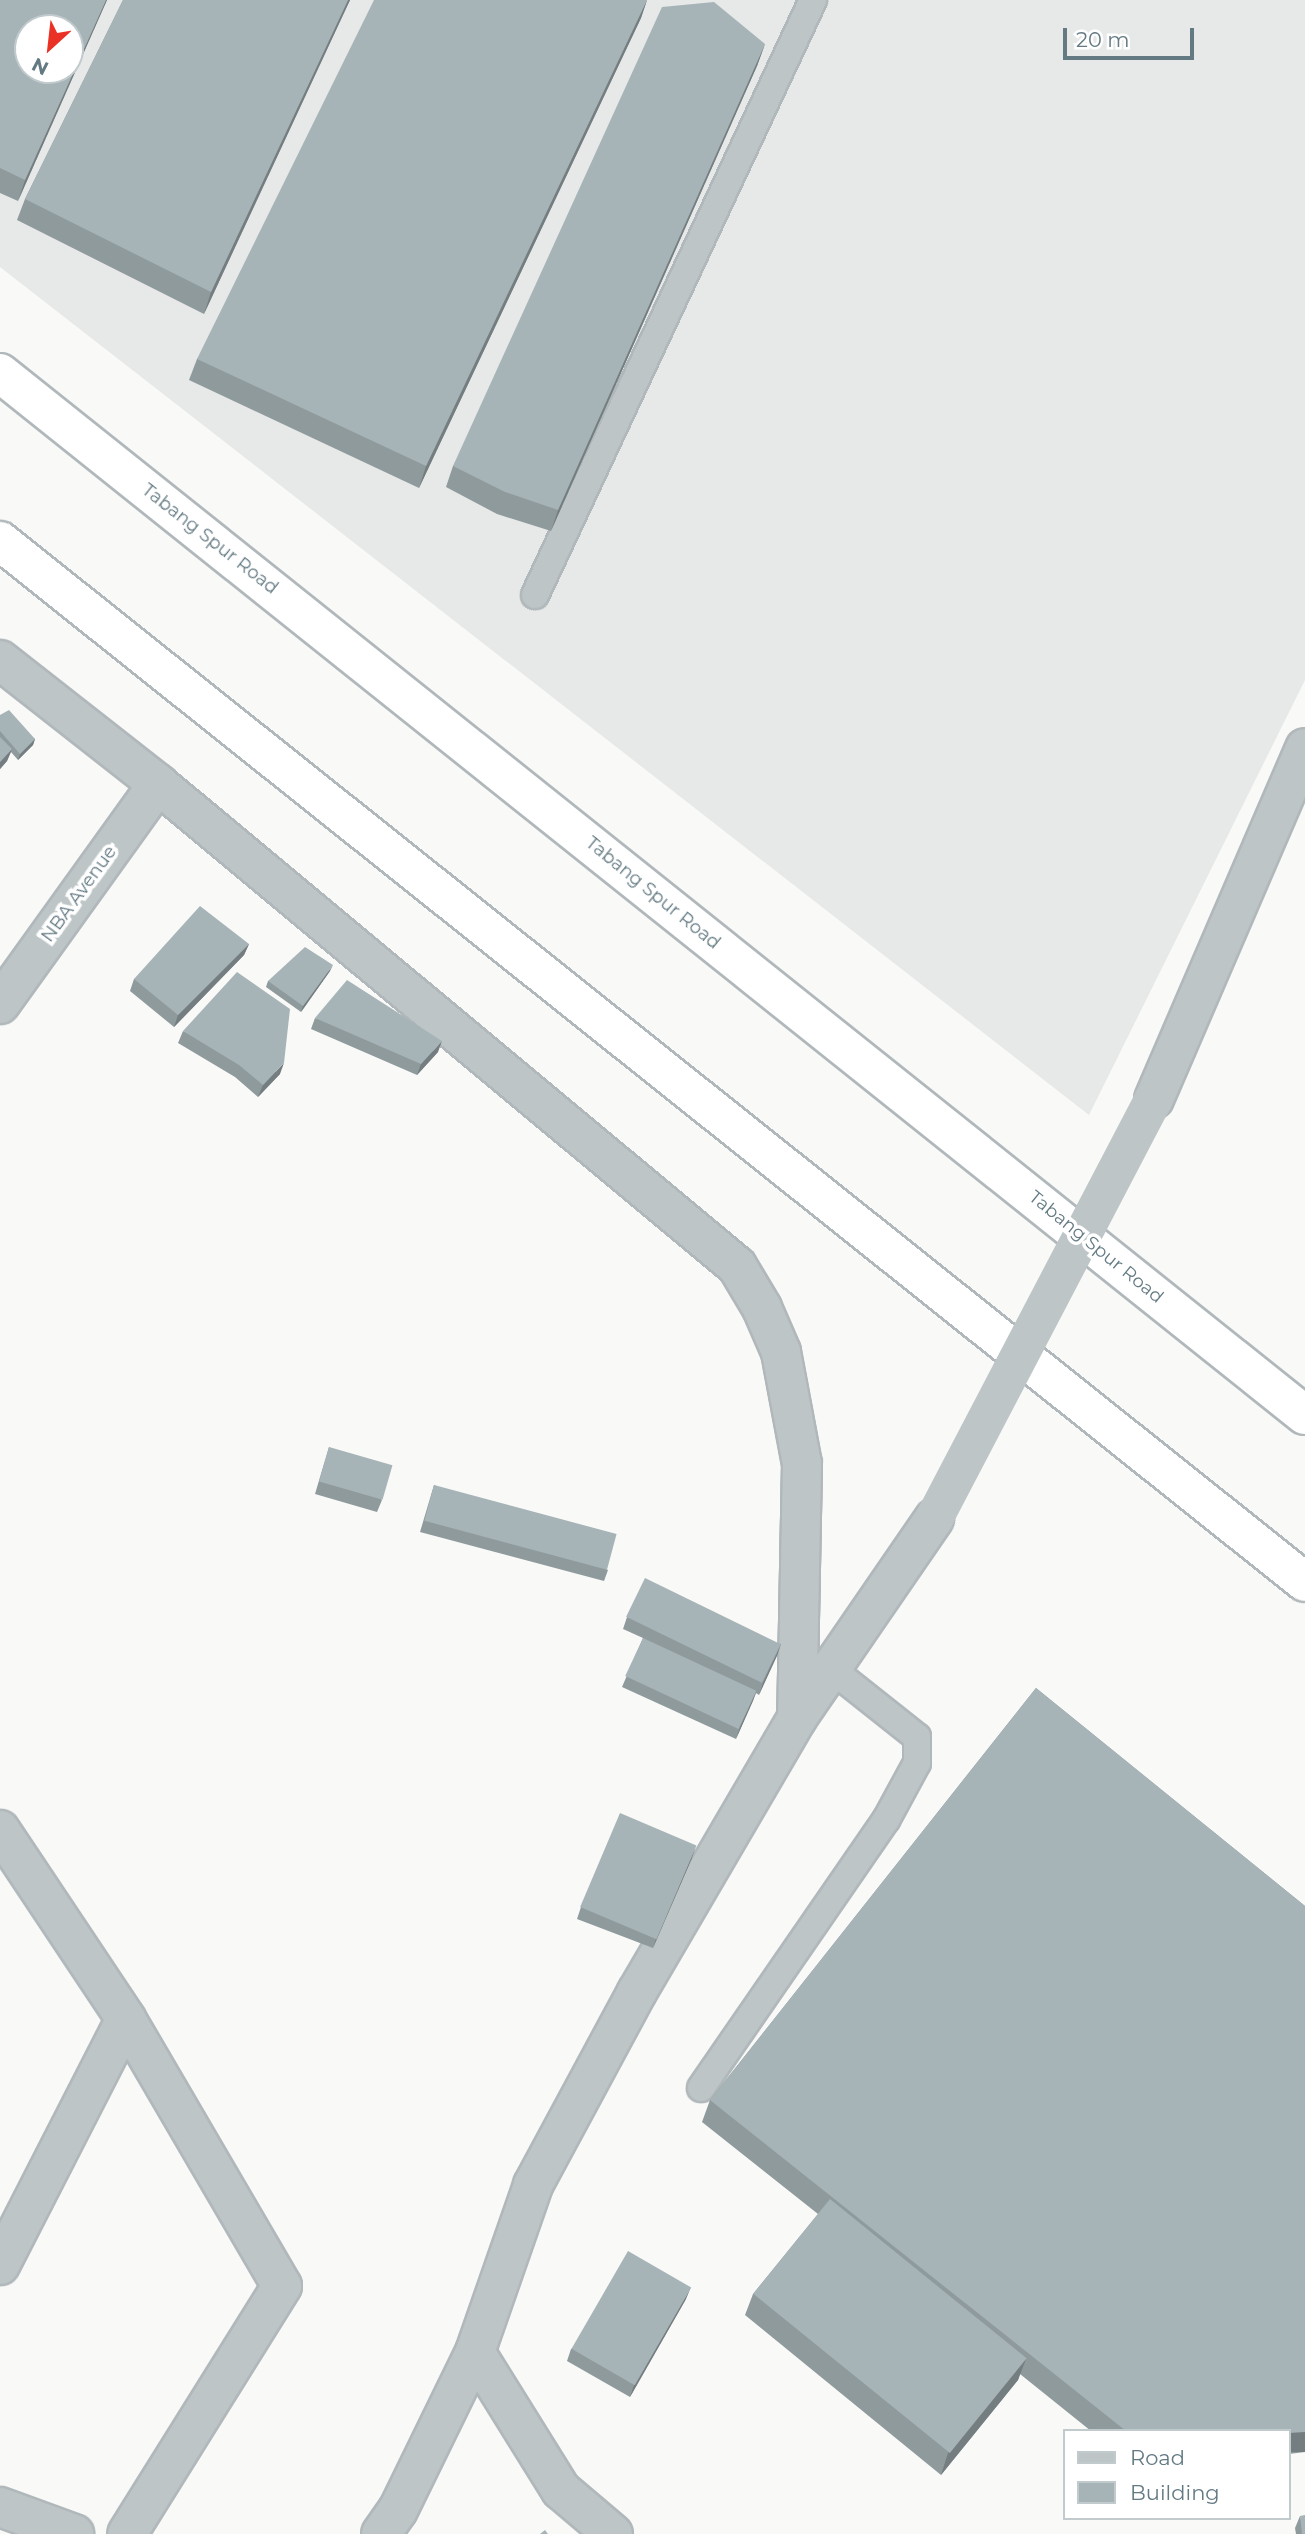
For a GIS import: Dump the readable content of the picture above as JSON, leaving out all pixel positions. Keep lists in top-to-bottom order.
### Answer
{
  "streets": {
    "highway": ["Tabang Spur Road"],
    "street": ["NBA Avenue"]
  },
  "legend": ["Road", "Building"],
  "scale_bar": "20 m",
  "north": "bottom left"
}
